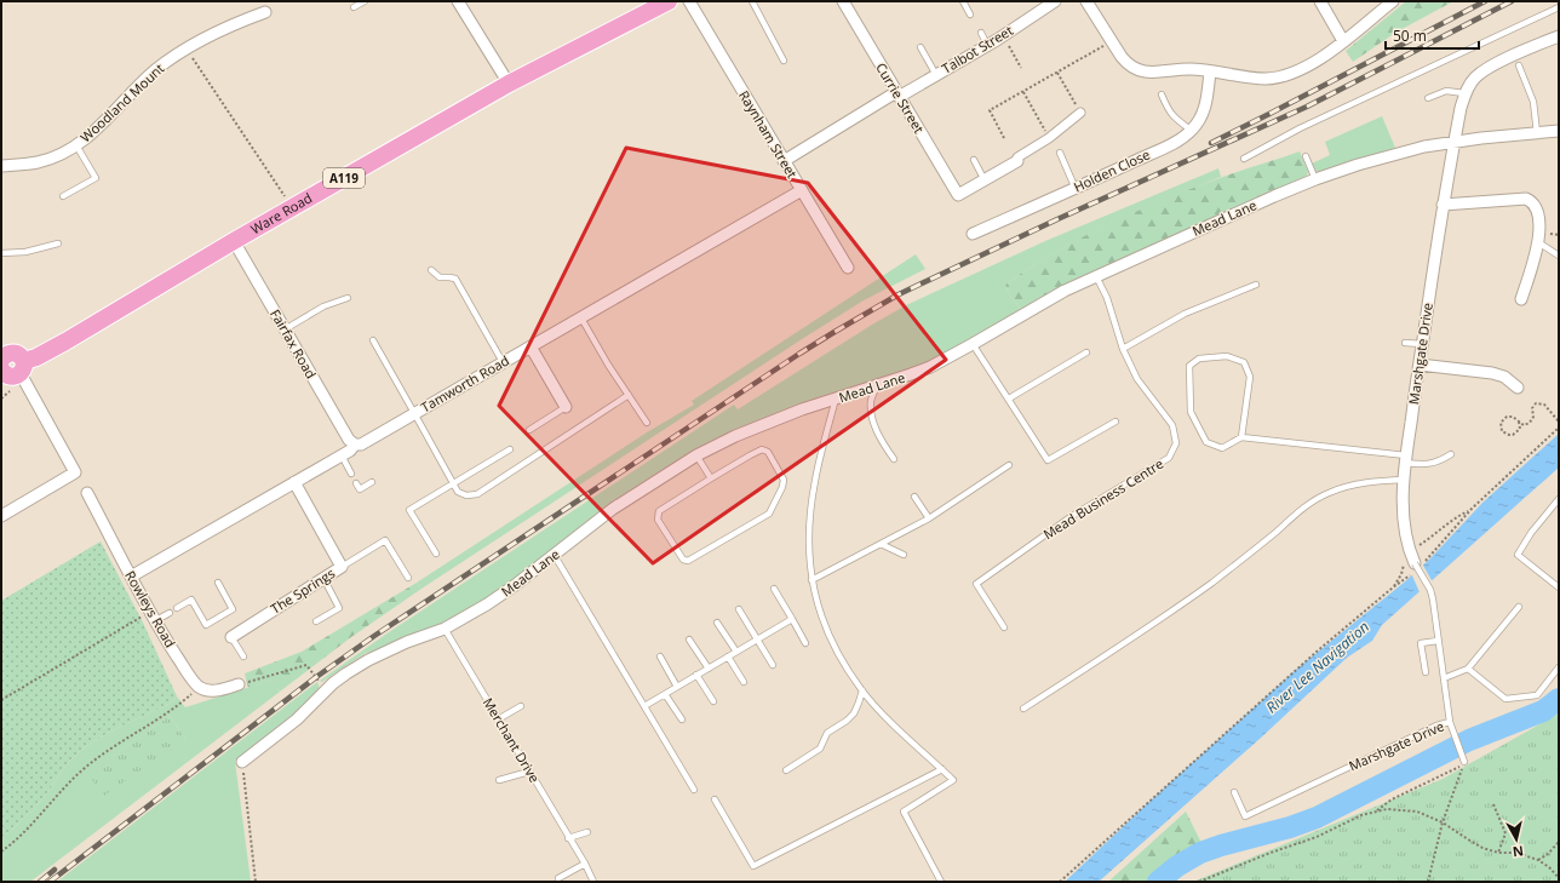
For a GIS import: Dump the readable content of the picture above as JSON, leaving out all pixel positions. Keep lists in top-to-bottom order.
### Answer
{
  "streets": {
    "main road": ["A119", "Ware Road"],
    "street": [
      "Talbot Street",
      "Currie Street",
      "Woodland Mount",
      "Raynham Street",
      "Holden Close",
      "Mead Lane",
      "Fairfax Road",
      "Marshgate Drive",
      "Tamworth Road",
      "The Springs",
      "Rowleys Road"
    ],
    "lane": ["Mead Business Centre", "Merchant Drive"]
  },
  "crossings": [
    ["Talbot Street", "Currie Street"],
    ["Talbot Street", "Raynham Street"],
    ["Raynham Street", "Tamworth Road"],
    ["Ware Road", "Fairfax Road"],
    ["Mead Lane", "Marshgate Drive"],
    ["Mead Lane", "Mead Business Centre"],
    ["Mead Lane", "Merchant Drive"],
    ["Fairfax Road", "Tamworth Road"],
    ["Tamworth Road", "The Springs"],
    ["Tamworth Road", "Rowleys Road"]
  ],
  "water": ["River Lee Navigation"],
  "scale_bar": "50 m",
  "north": "bottom"
}
